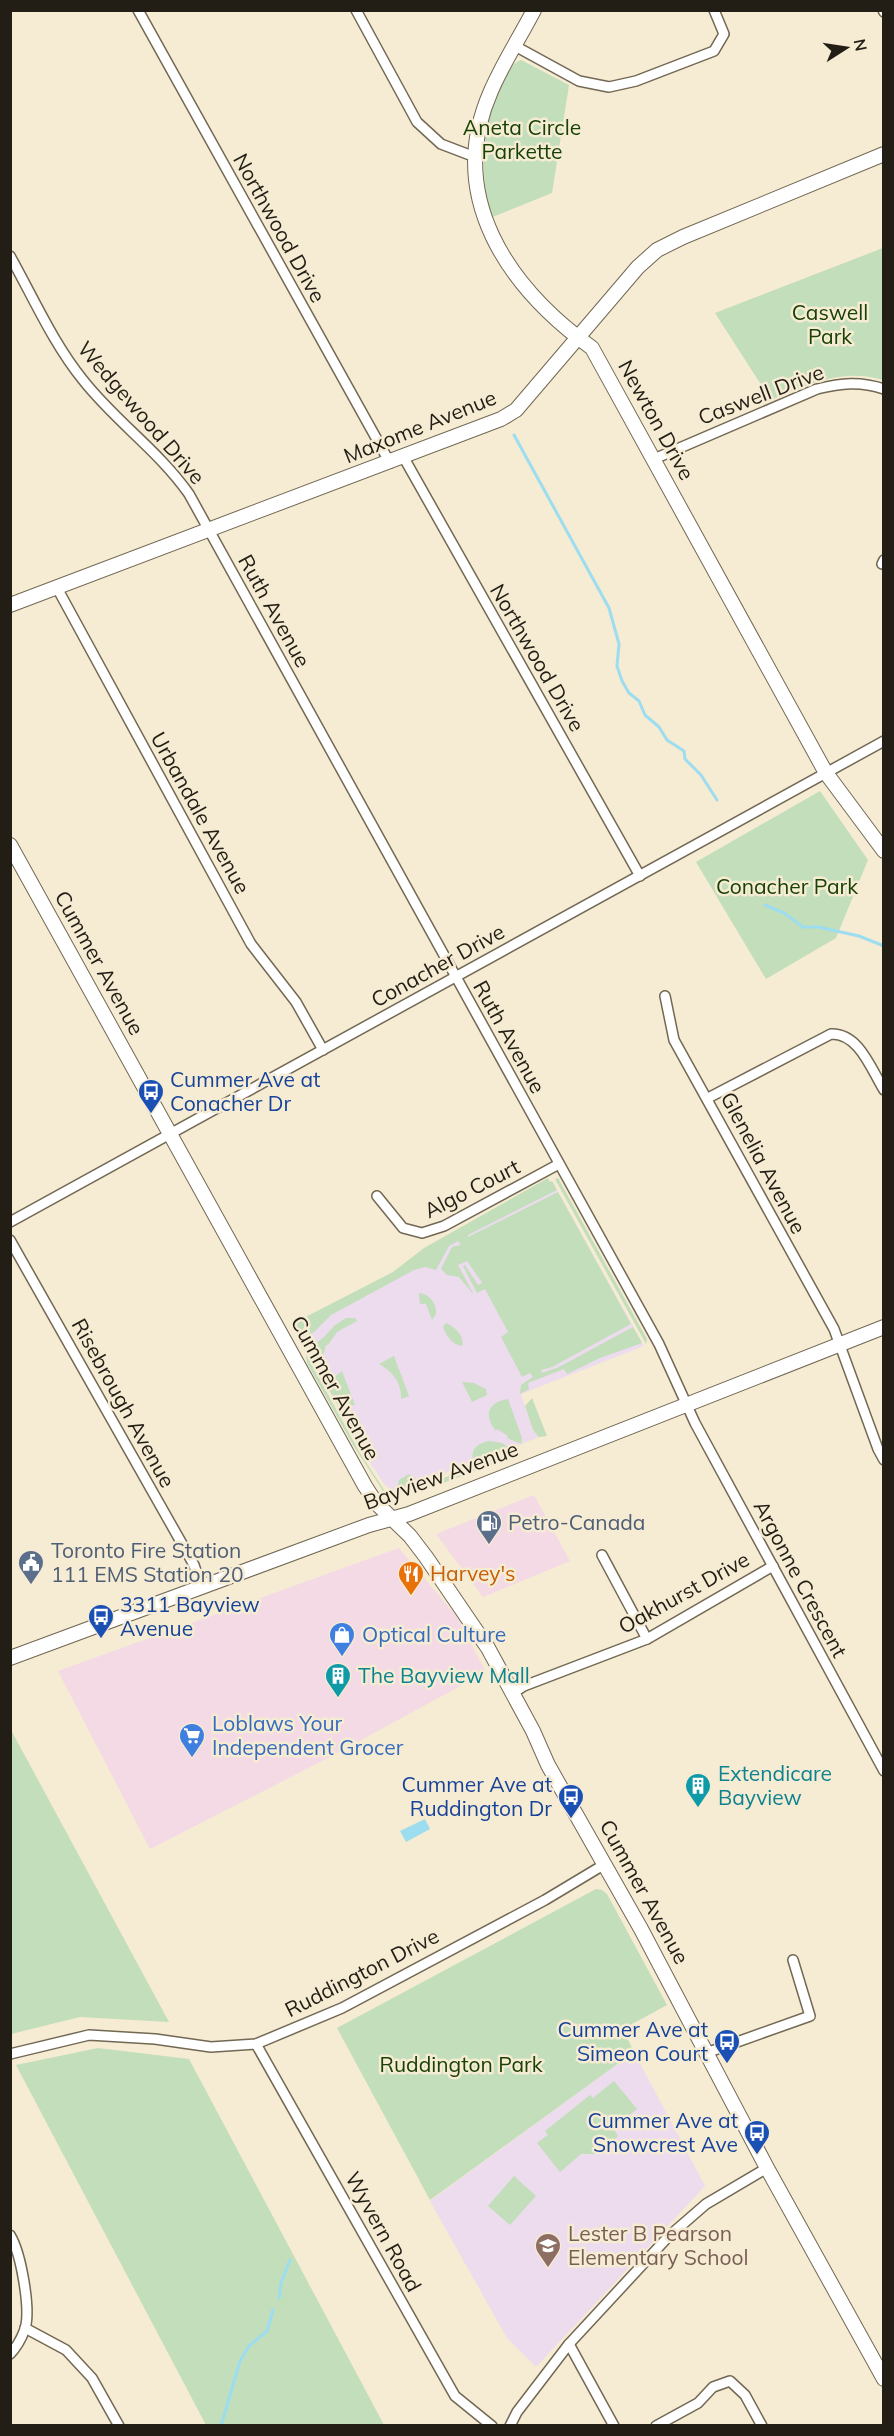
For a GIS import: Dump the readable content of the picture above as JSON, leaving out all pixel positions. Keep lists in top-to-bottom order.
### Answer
{
  "streets": {
    "street": [
      "Northwood Drive",
      "Caswell Drive",
      "Wedgewood Drive",
      "Newton Drive",
      "Maxome Avenue",
      "Ruth Avenue",
      "Urbandale Avenue",
      "Cummer Avenue",
      "Conacher Drive",
      "Glenelia Avenue",
      "Algo Court",
      "Risebrough Avenue",
      "Bayview Avenue",
      "Argonne Crescent",
      "Oakhurst Drive",
      "Ruddington Drive",
      "Wyvern Road"
    ]
  },
  "crossings": [
    ["Northwood Drive", "Maxome Avenue"],
    ["Northwood Drive", "Conacher Drive"],
    ["Caswell Drive", "Newton Drive"],
    ["Wedgewood Drive", "Maxome Avenue"],
    ["Wedgewood Drive", "Ruth Avenue"],
    ["Newton Drive", "Maxome Avenue"],
    ["Newton Drive", "Conacher Drive"],
    ["Maxome Avenue", "Ruth Avenue"],
    ["Maxome Avenue", "Urbandale Avenue"],
    ["Ruth Avenue", "Conacher Drive"],
    ["Ruth Avenue", "Algo Court"],
    ["Ruth Avenue", "Bayview Avenue"],
    ["Ruth Avenue", "Argonne Crescent"],
    ["Urbandale Avenue", "Conacher Drive"],
    ["Cummer Avenue", "Conacher Drive"],
    ["Cummer Avenue", "Bayview Avenue"],
    ["Cummer Avenue", "Oakhurst Drive"],
    ["Cummer Avenue", "Ruddington Drive"],
    ["Glenelia Avenue", "Bayview Avenue"],
    ["Risebrough Avenue", "Bayview Avenue"],
    ["Bayview Avenue", "Argonne Crescent"],
    ["Argonne Crescent", "Oakhurst Drive"],
    ["Ruddington Drive", "Wyvern Road"]
  ],
  "parks": [
    "Aneta Circle Parkette",
    "Caswell Park",
    "Conacher Park",
    "Ruddington Park"
  ],
  "places": {
    "bus stop": [
      "Cummer Ave at Conacher Dr",
      "3311 Bayview Avenue",
      "Cummer Ave at Ruddington Dr",
      "Cummer Ave at Simeon Court",
      "Cummer Ave at Snowcrest Ave"
    ],
    "fuel station": ["Petro-Canada"],
    "public building": ["Toronto Fire Station 111 EMS Station 20"],
    "restaurant": ["Harvey's"],
    "shop": ["Optical Culture"],
    "building": ["The Bayview Mall", "Extendicare Bayview"],
    "supermarket": ["Loblaws Your Independent Grocer"],
    "school or university": ["Lester B Pearson Elementary School"]
  },
  "north": "right"
}
